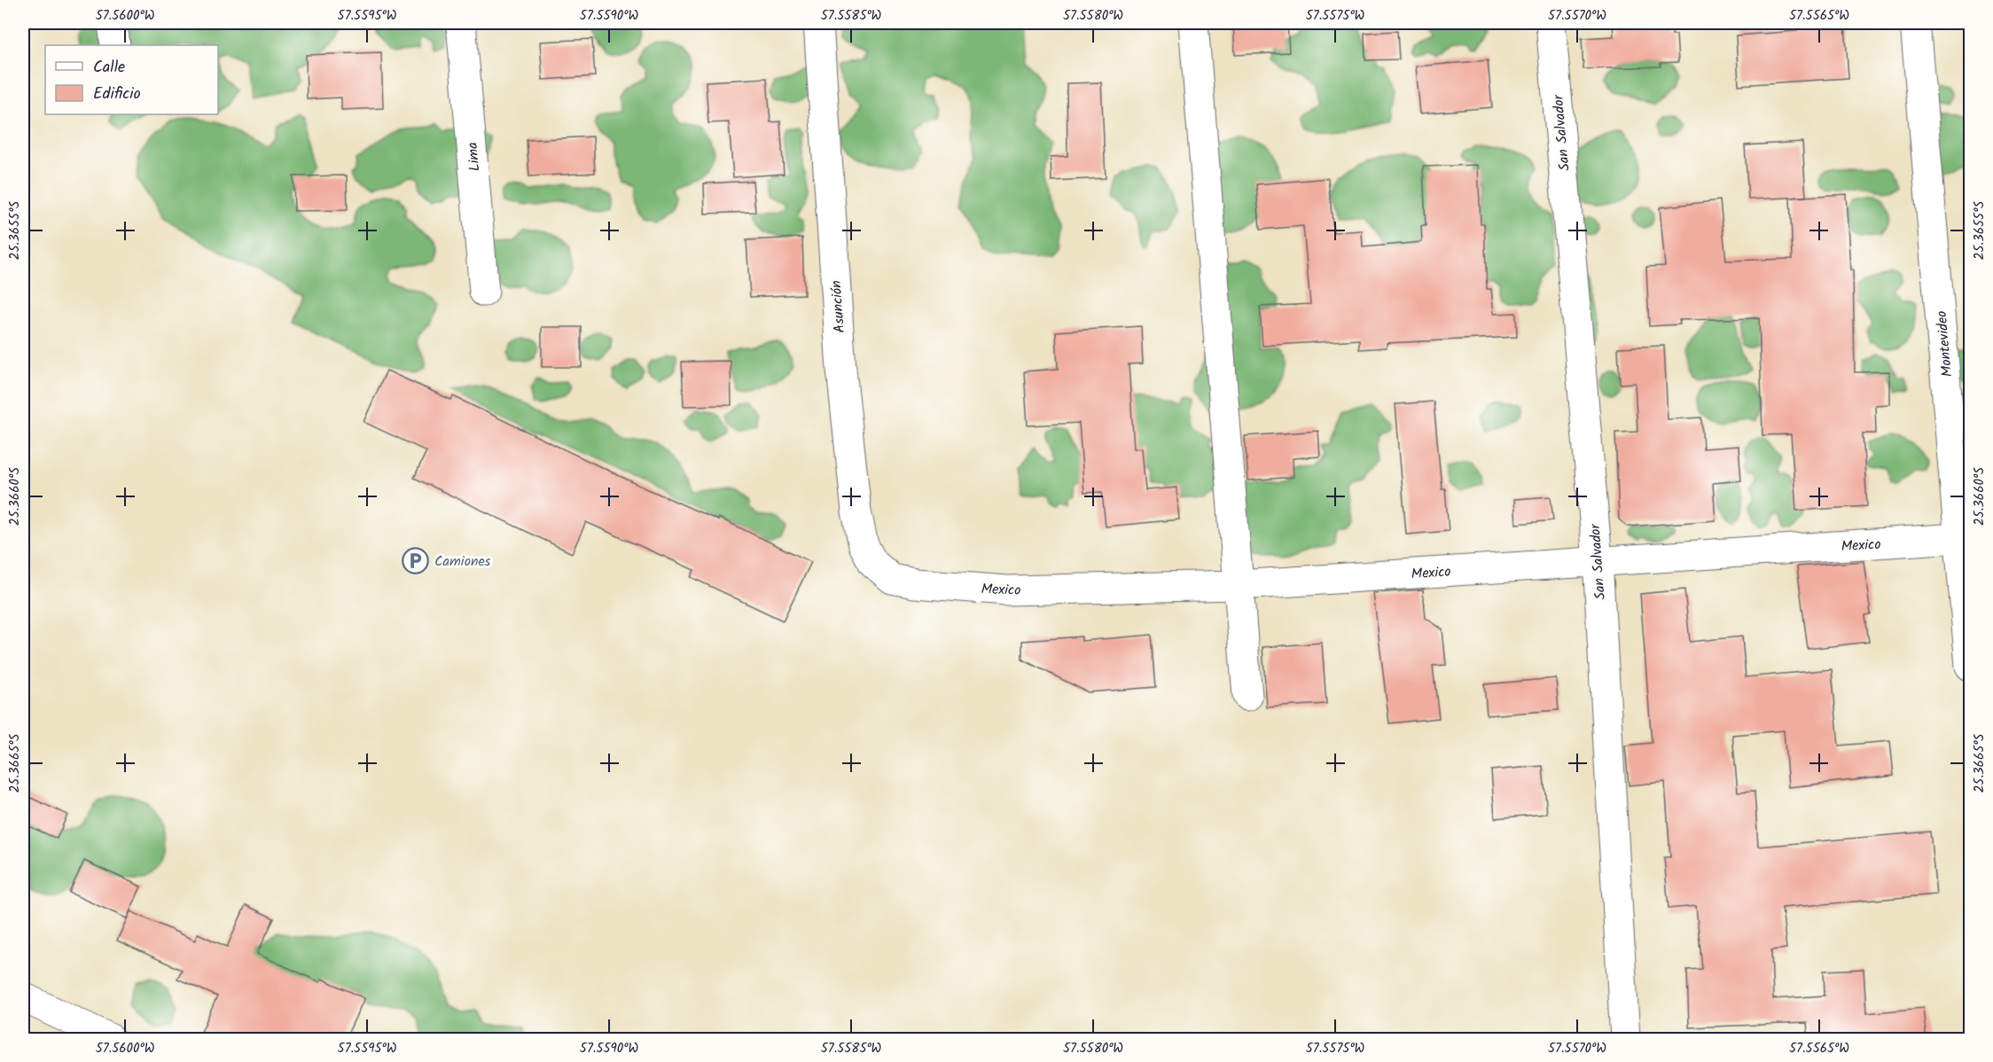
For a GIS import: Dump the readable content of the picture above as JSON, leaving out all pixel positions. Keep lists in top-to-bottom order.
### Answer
{
  "streets": {
    "street": [
      "San Salvador",
      "Lima",
      "Asunción",
      "Montevideo",
      "Mexico"
    ]
  },
  "crossings": [
    ["San Salvador", "Mexico"],
    ["Asunción", "Mexico"],
    ["Montevideo", "Mexico"]
  ],
  "places": {
    "parking": ["Camiones"]
  },
  "legend": ["Calle", "Edificio"],
  "coordinates": [
    "57.5600°W",
    "57.5595°W",
    "57.5590°W",
    "57.5585°W",
    "57.5580°W",
    "57.5575°W",
    "57.5570°W",
    "57.5565°W",
    "25.3655°S",
    "25.3660°S",
    "25.3665°S"
  ]
}
